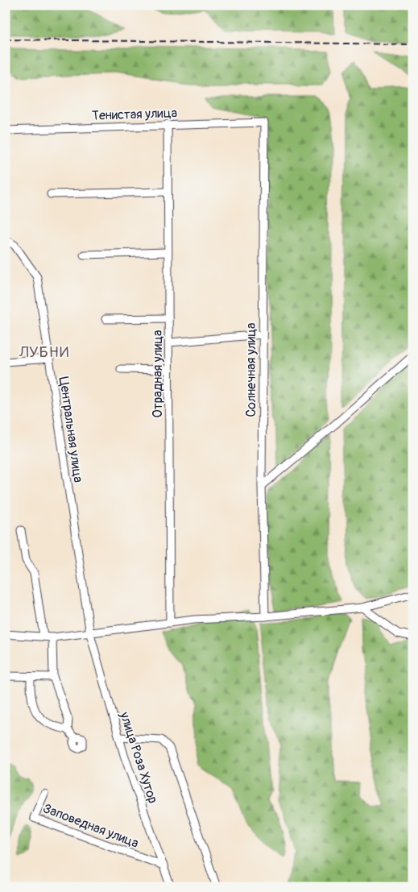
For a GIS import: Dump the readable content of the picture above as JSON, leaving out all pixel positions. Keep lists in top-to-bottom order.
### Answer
{
  "streets": {
    "street": [
      "Тенистая улица",
      "Солнечная улица",
      "Отрадная улица",
      "Центральная улица",
      "улица Роза Хутор",
      "Заповедная улица"
    ]
  },
  "crossings": [
    ["Тенистая улица", "Солнечная улица"],
    ["Тенистая улица", "Отрадная улица"],
    ["Центральная улица", "улица Роза Хутор"],
    ["улица Роза Хутор", "Заповедная улица"]
  ],
  "districts": ["ЛУБНИ"]
}
